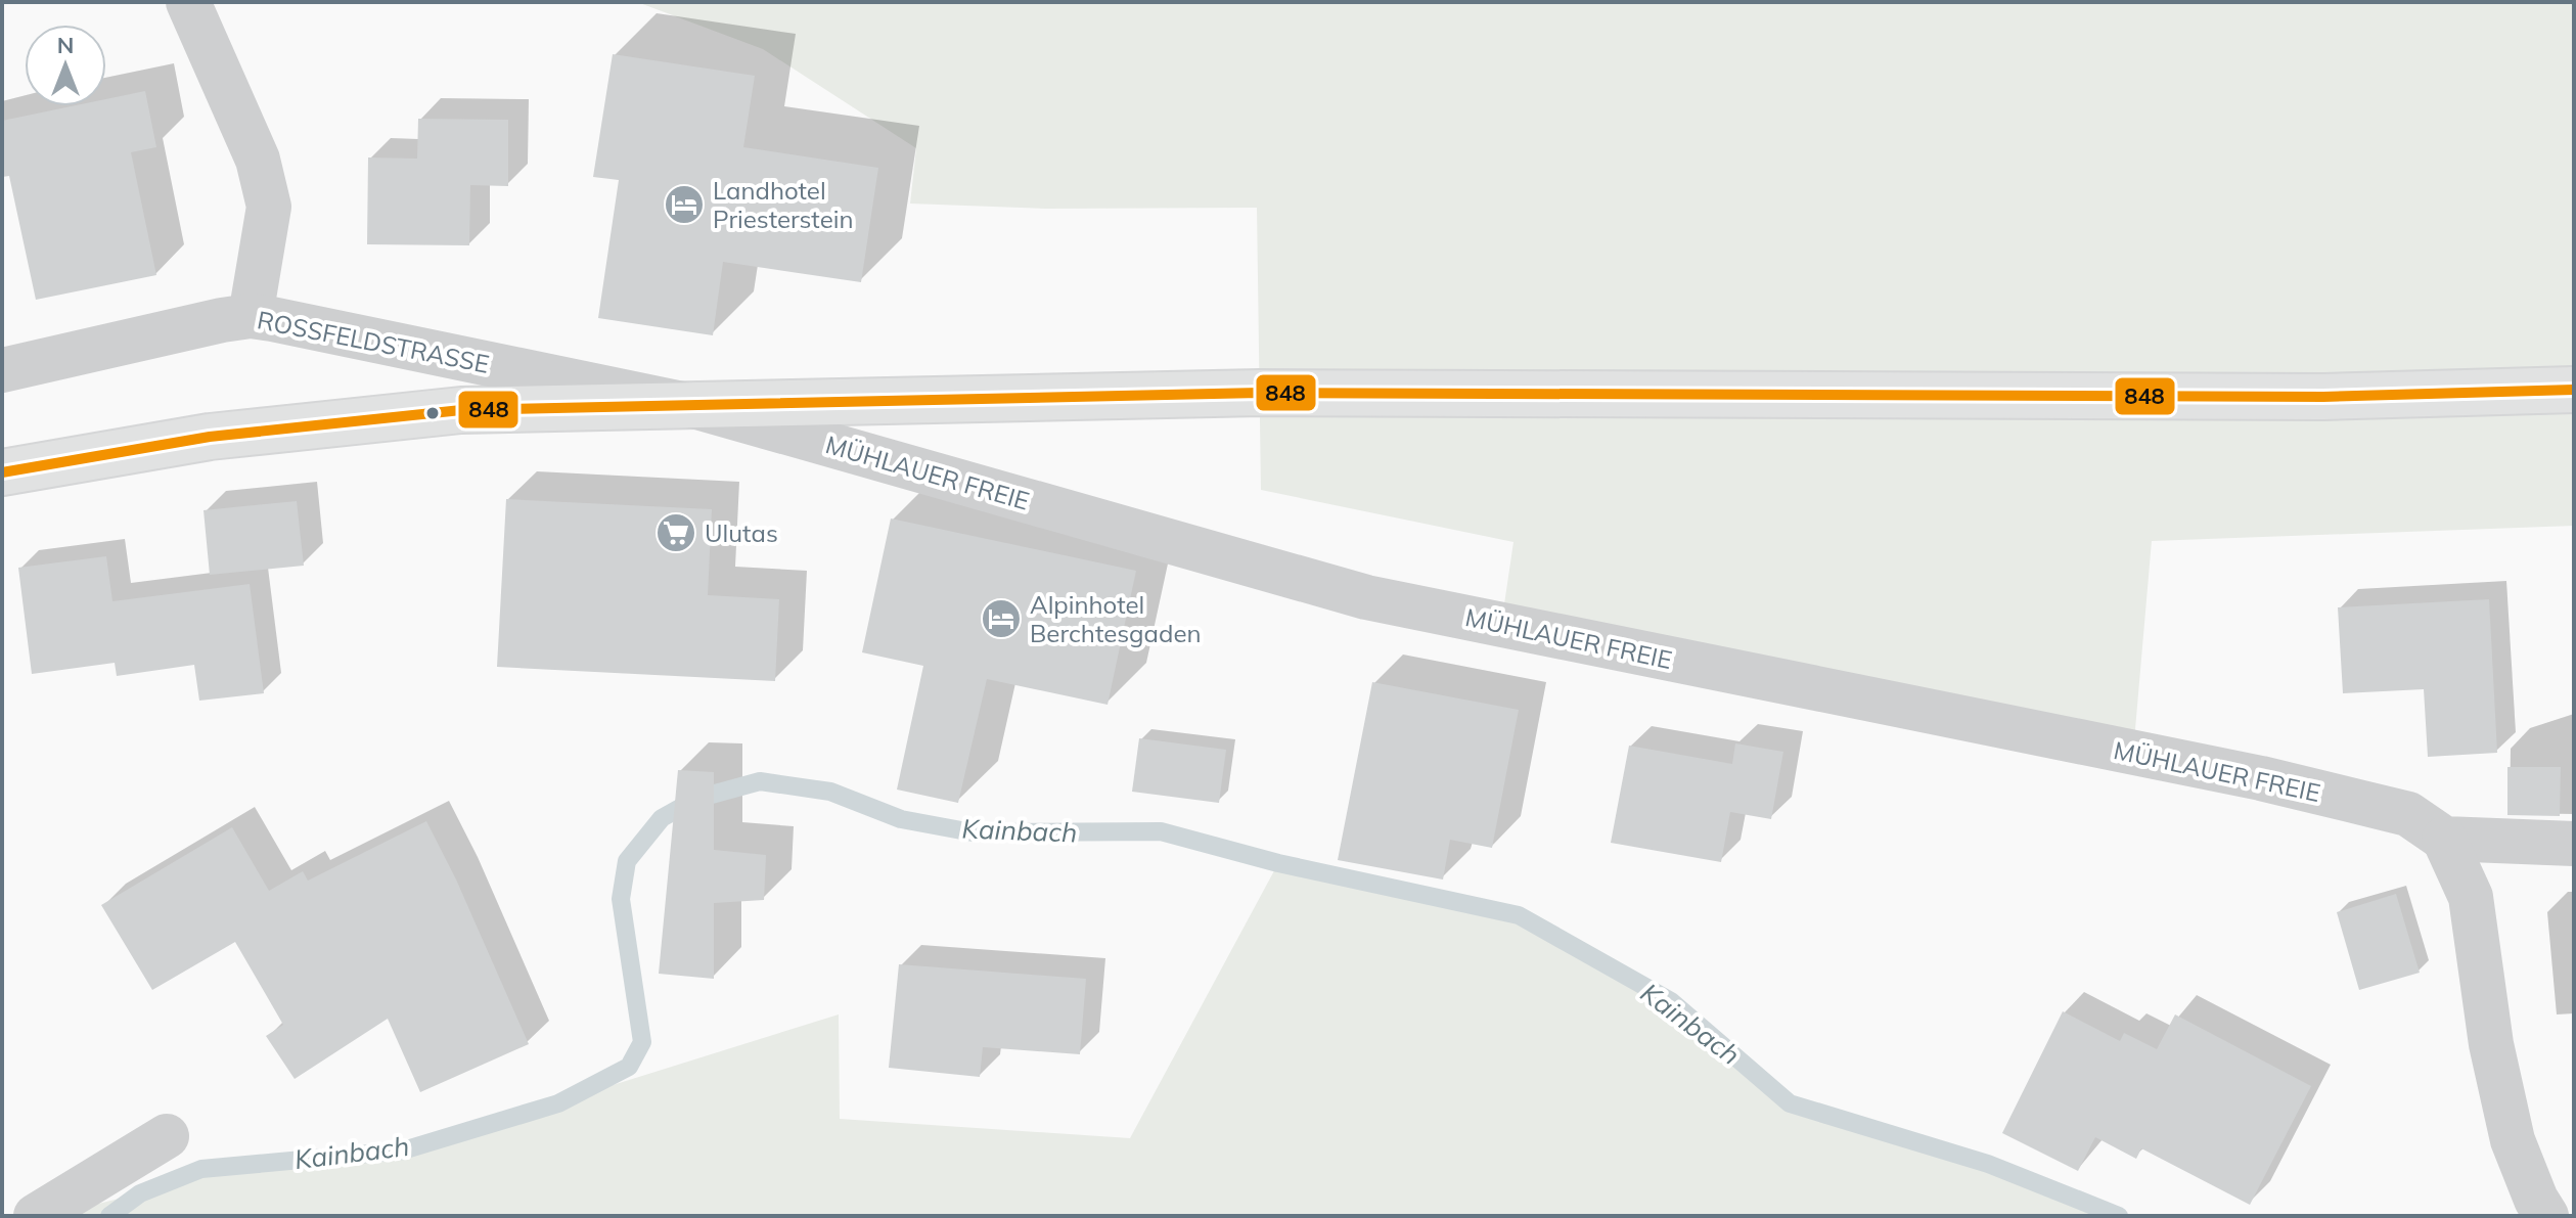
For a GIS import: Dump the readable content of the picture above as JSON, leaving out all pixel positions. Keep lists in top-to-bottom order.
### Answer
{
  "streets": {
    "main road": ["ROSSFELDSTRASSE"],
    "street": ["MÜHLAUER FREIE"]
  },
  "crossings": [
    ["ROSSFELDSTRASSE", "MÜHLAUER FREIE"]
  ],
  "water": ["Kainbach"],
  "places": {
    "hotel": ["Landhotel Priesterstein", "Alpinhotel Berchtesgaden"],
    "supermarket": ["Ulutas"]
  },
  "lines": ["transit line 848"],
  "north": "top"
}
